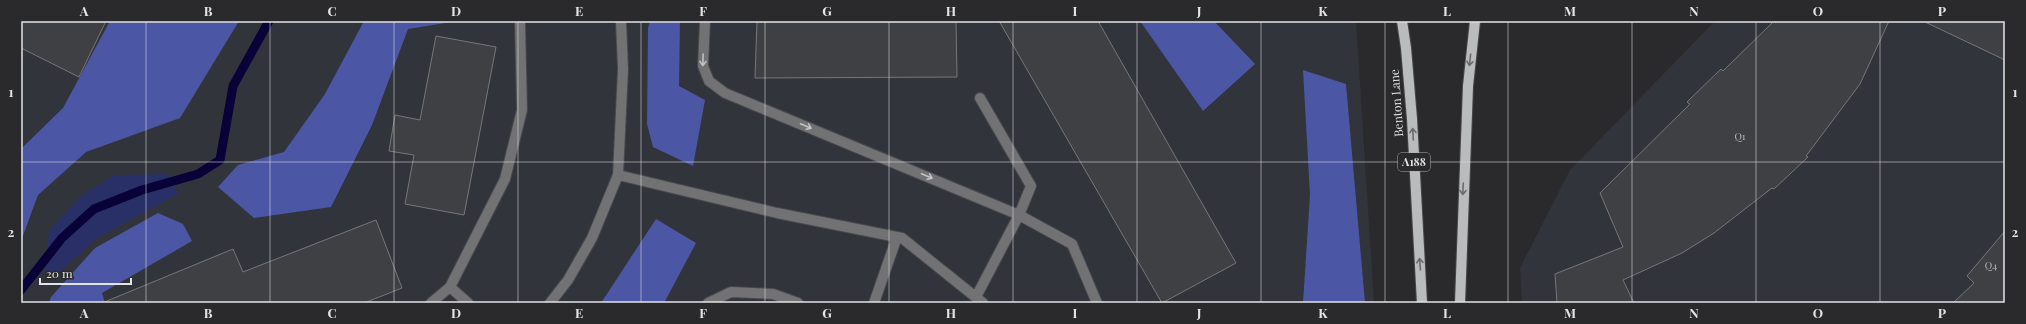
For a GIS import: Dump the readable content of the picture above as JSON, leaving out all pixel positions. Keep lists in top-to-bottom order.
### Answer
{
  "streets": {
    "main road": ["Benton Lane", "A188"]
  },
  "house_numbers": ["Q1", "Q4"],
  "scale_bar": "20 m",
  "grid": {
    "columns": [
      "A",
      "B",
      "C",
      "D",
      "E",
      "F",
      "G",
      "H",
      "I",
      "J",
      "K",
      "L",
      "M",
      "N",
      "O",
      "P"
    ],
    "rows": ["1", "2"]
  }
}
